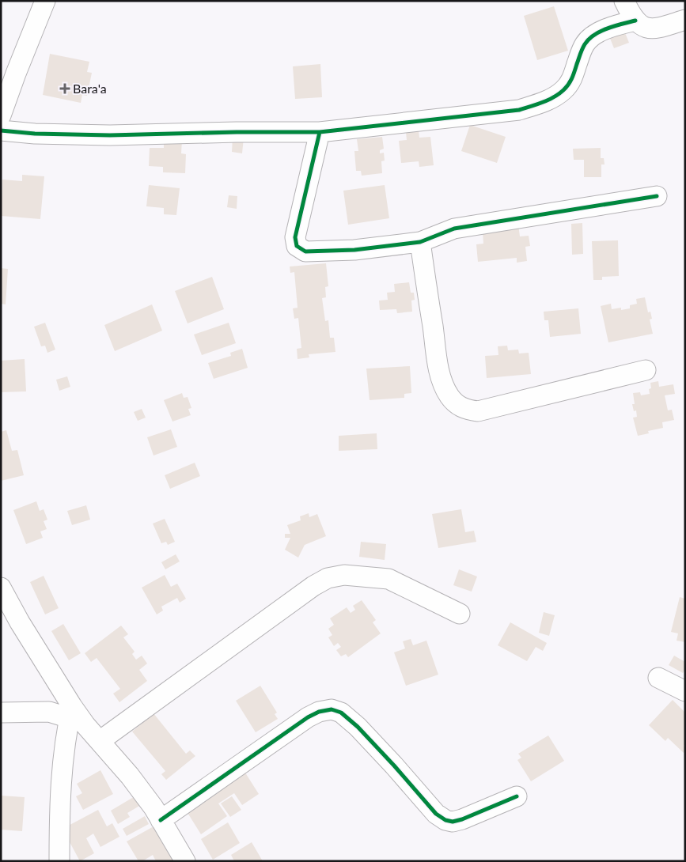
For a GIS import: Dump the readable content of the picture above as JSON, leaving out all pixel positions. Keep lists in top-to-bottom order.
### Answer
{
  "places": {
    "health": ["Bara'a"]
  }
}
